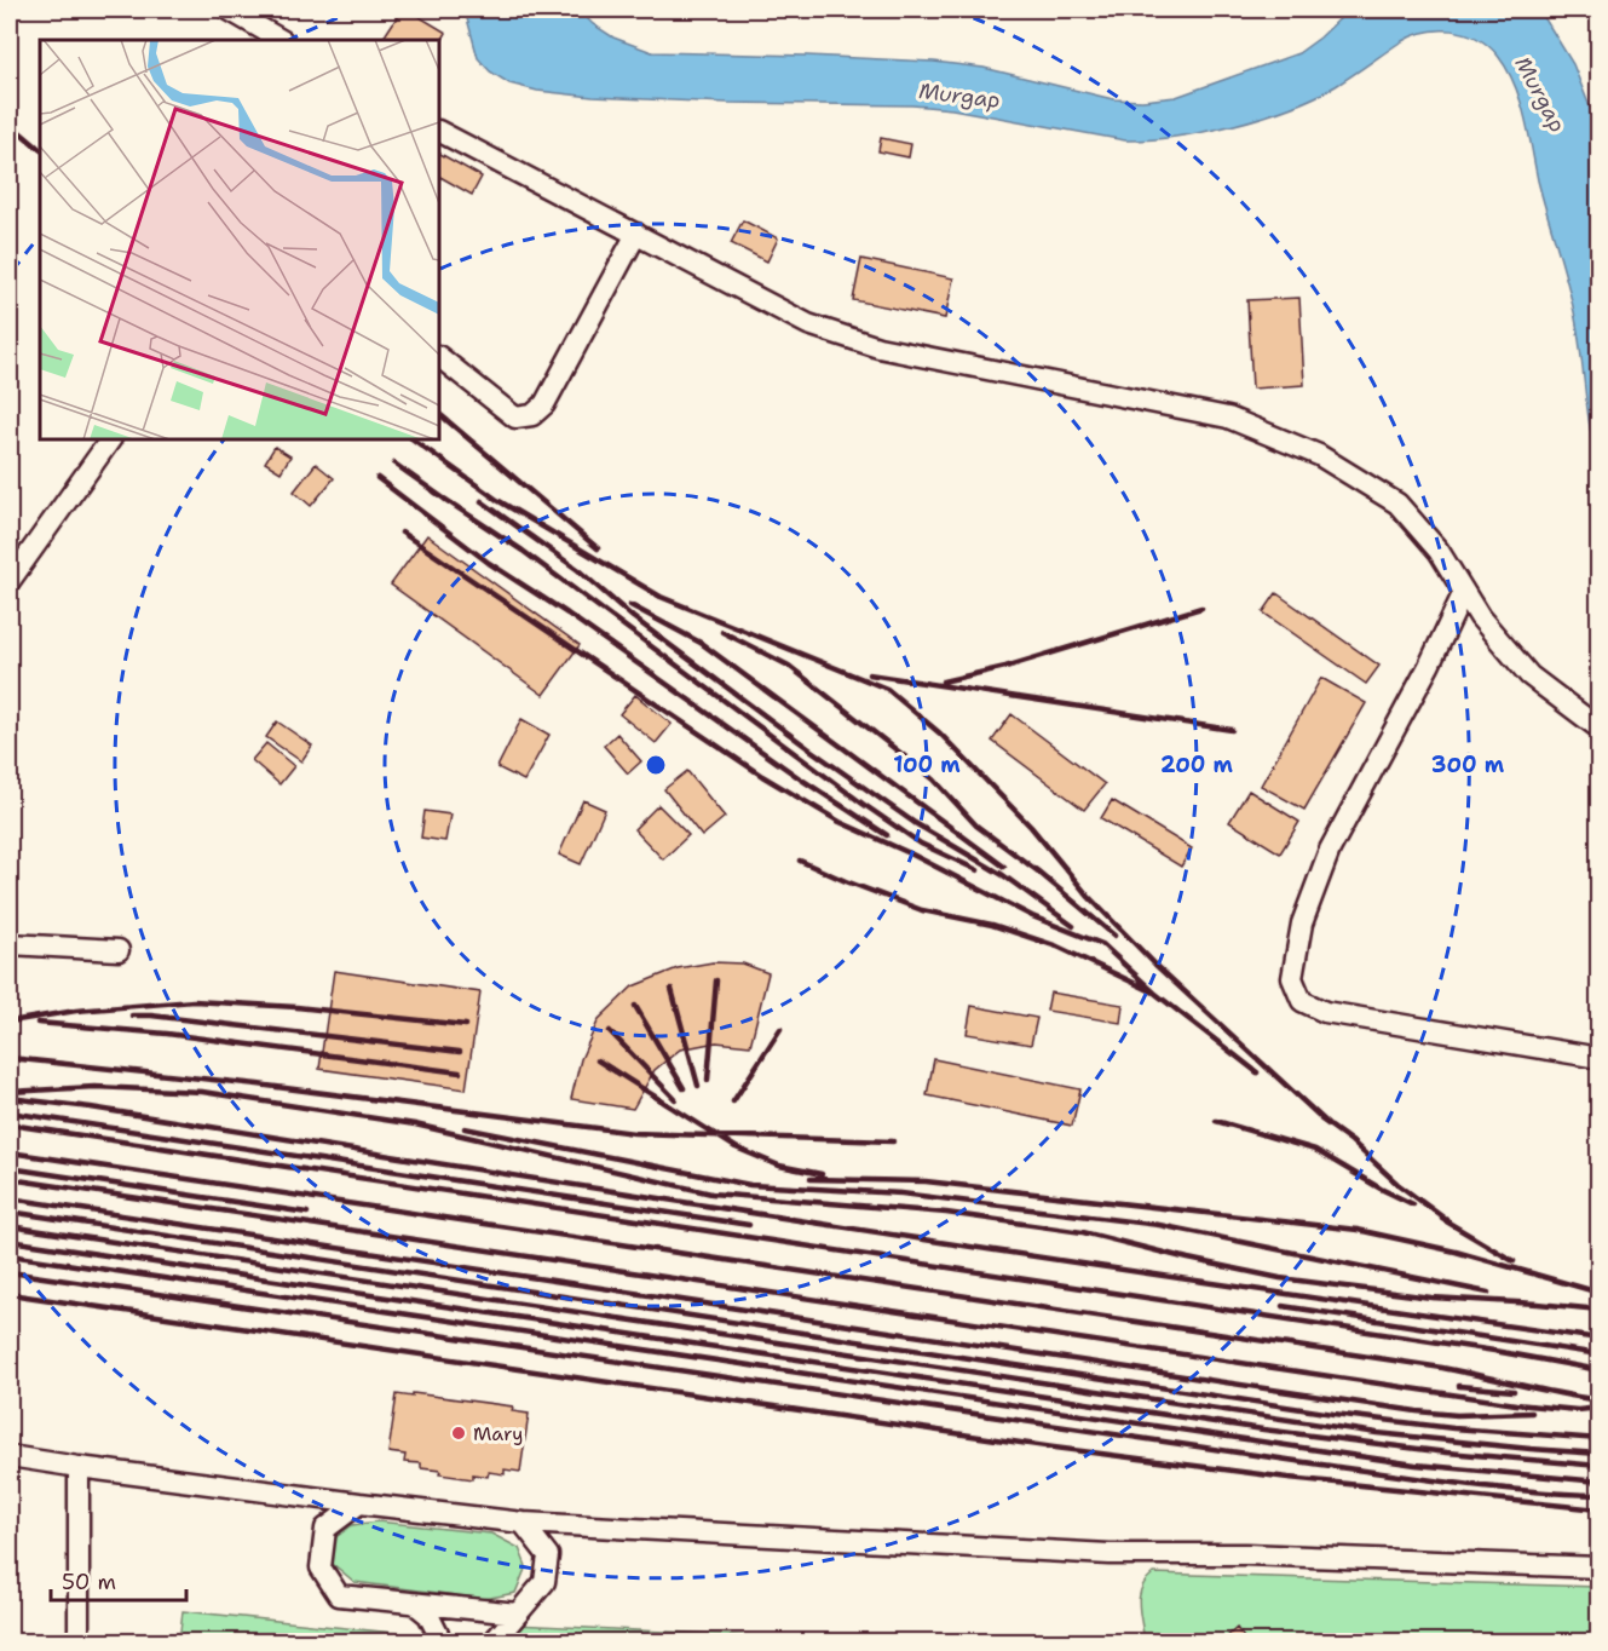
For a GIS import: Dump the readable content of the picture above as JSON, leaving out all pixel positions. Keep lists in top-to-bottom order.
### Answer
{
  "water": ["Murgap"],
  "places": ["Mary"],
  "scale_bar": "50 m",
  "rings": ["100 m", "200 m", "300 m"]
}
